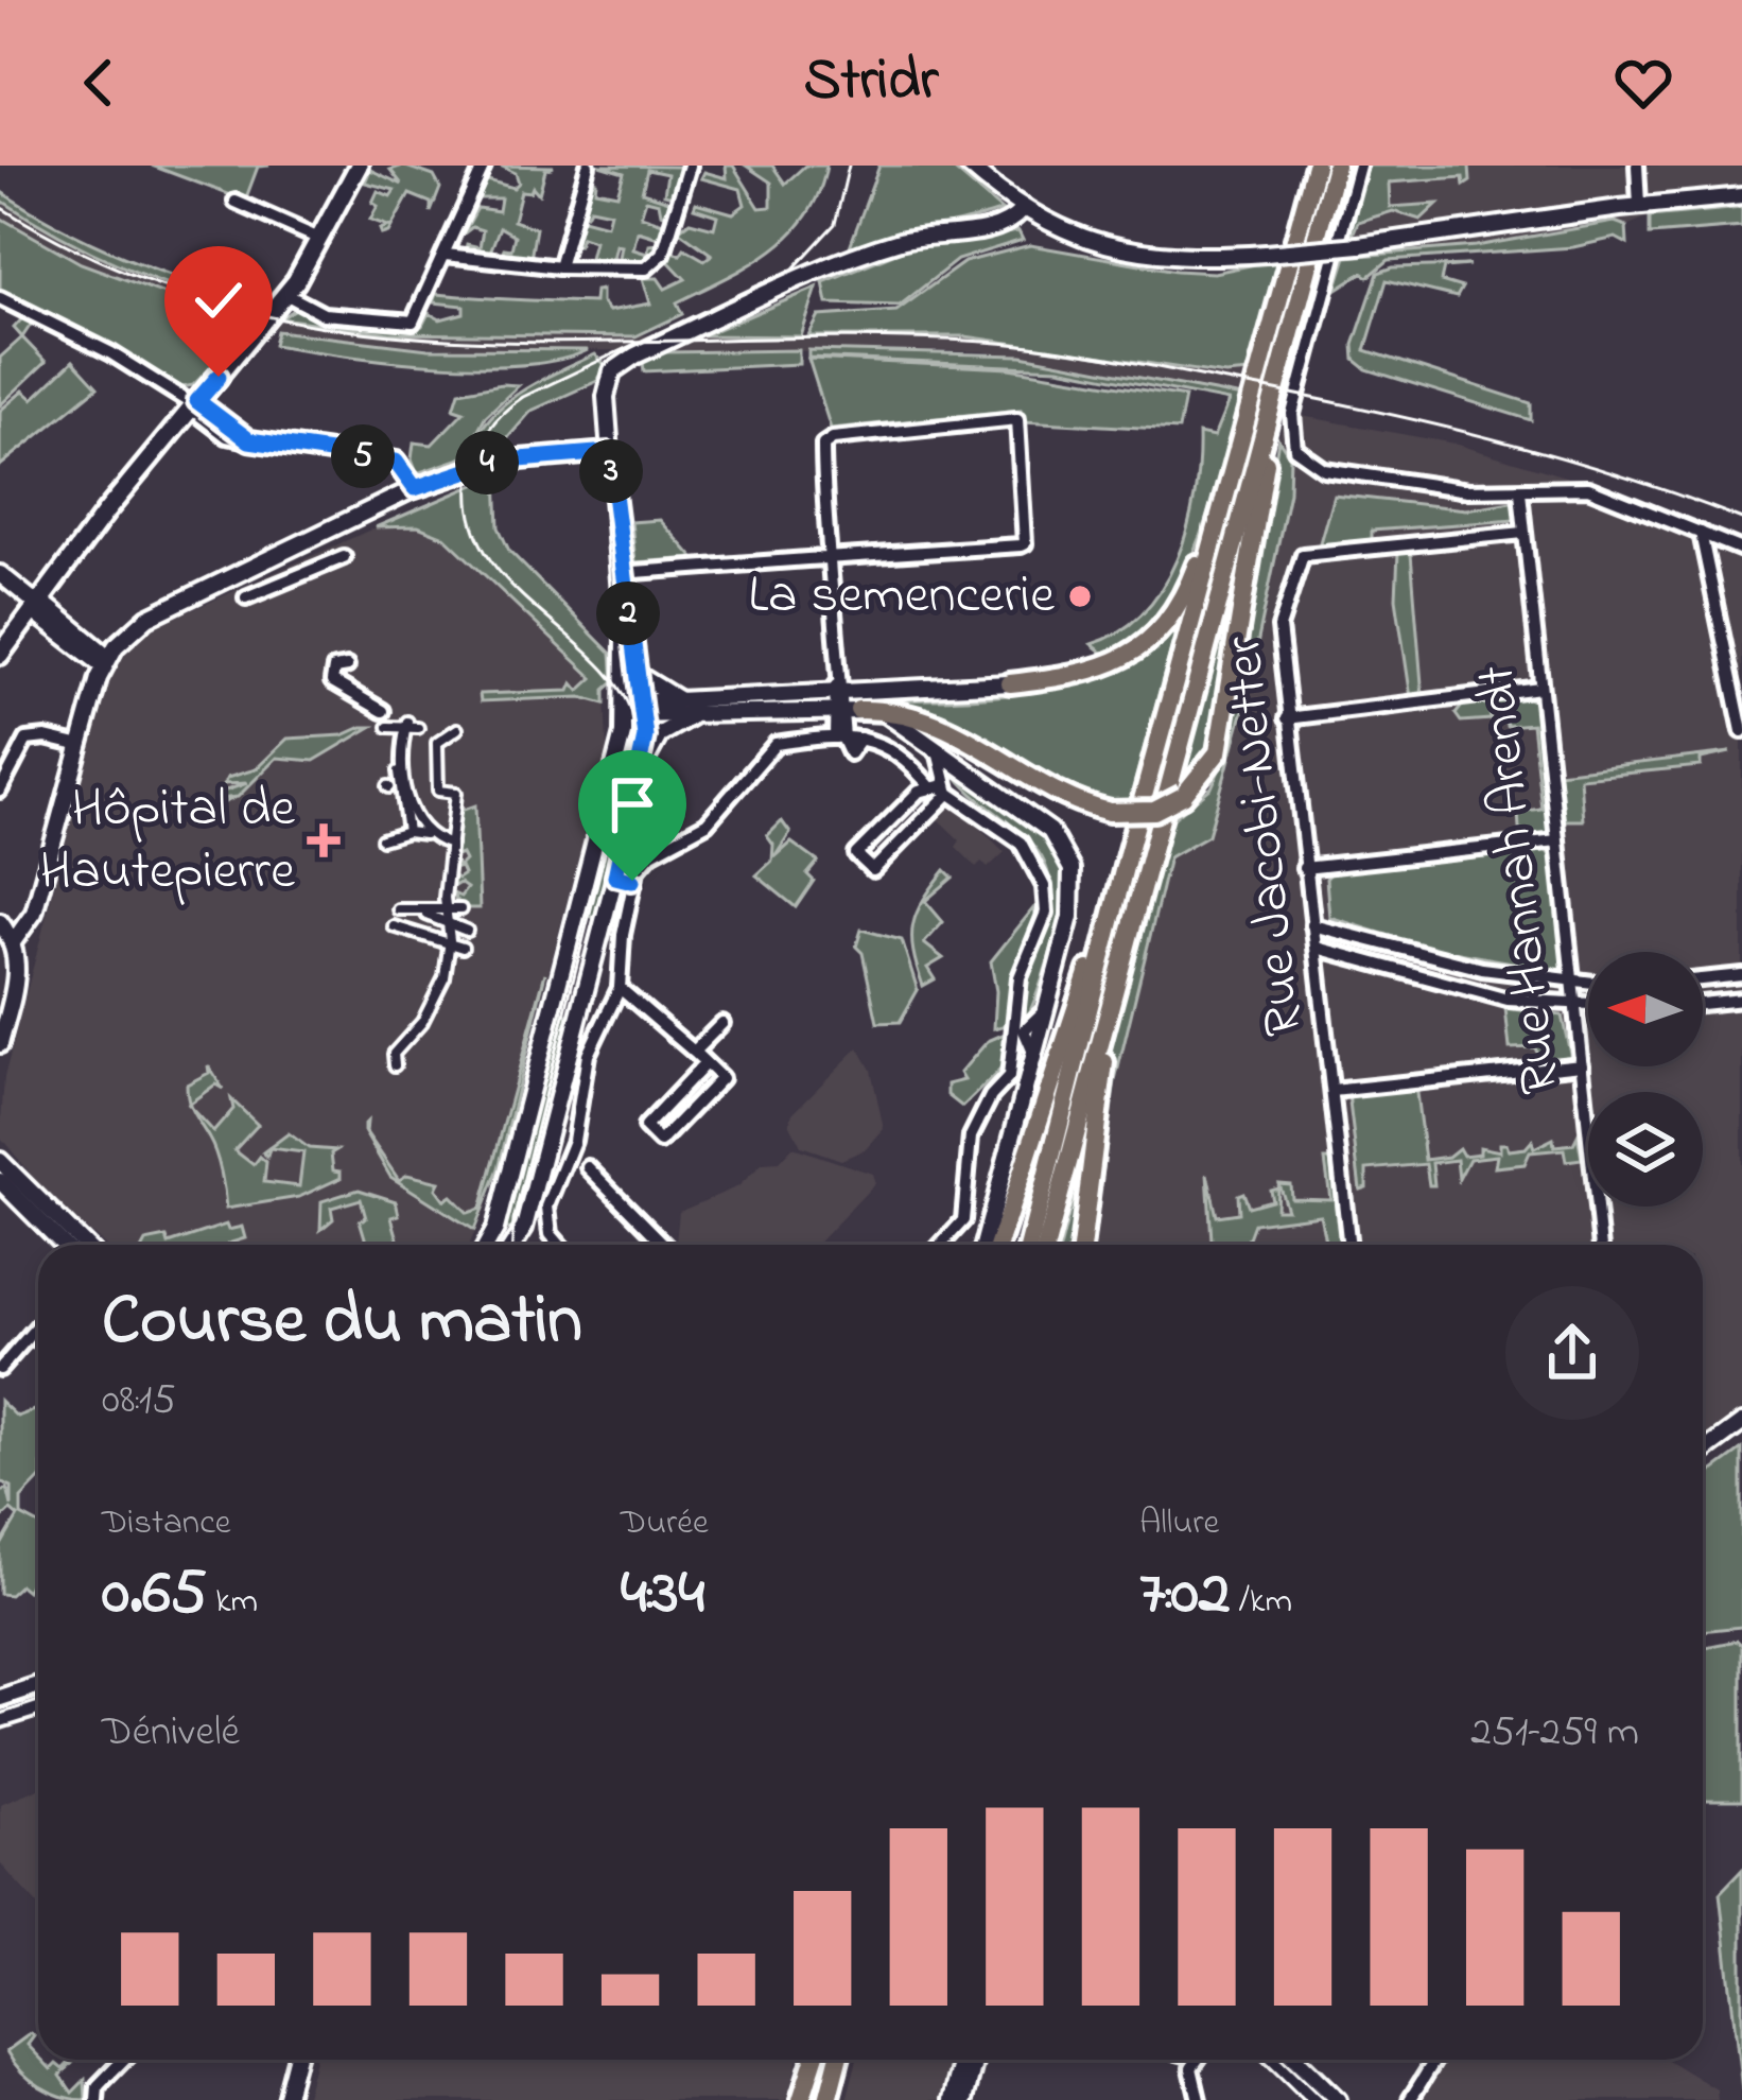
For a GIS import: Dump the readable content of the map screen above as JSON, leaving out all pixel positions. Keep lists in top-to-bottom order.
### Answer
{
  "streets": {
    "street": ["Rue Jacobi-Netter", "Rue Hannah Arendt"]
  },
  "crossings": [
    ["Rue Jacobi-Netter", "Rue Hannah Arendt"]
  ],
  "places": {
    "other": ["La semencerie"],
    "health": ["Hôpital de Hautepierre"]
  },
  "north": "left",
  "page": {
    "header": "Stridr",
    "pins": [
      "5",
      "4",
      "3",
      "2"
    ],
    "heading": ["Course du matin", "08:15"],
    "stats": [
      ["Distance", "0.65 km"],
      ["Durée", "4:34"],
      ["Allure", "7:02 /km"]
    ],
    "chart": ["Dénivelé", "251–259 m"]
  }
}
